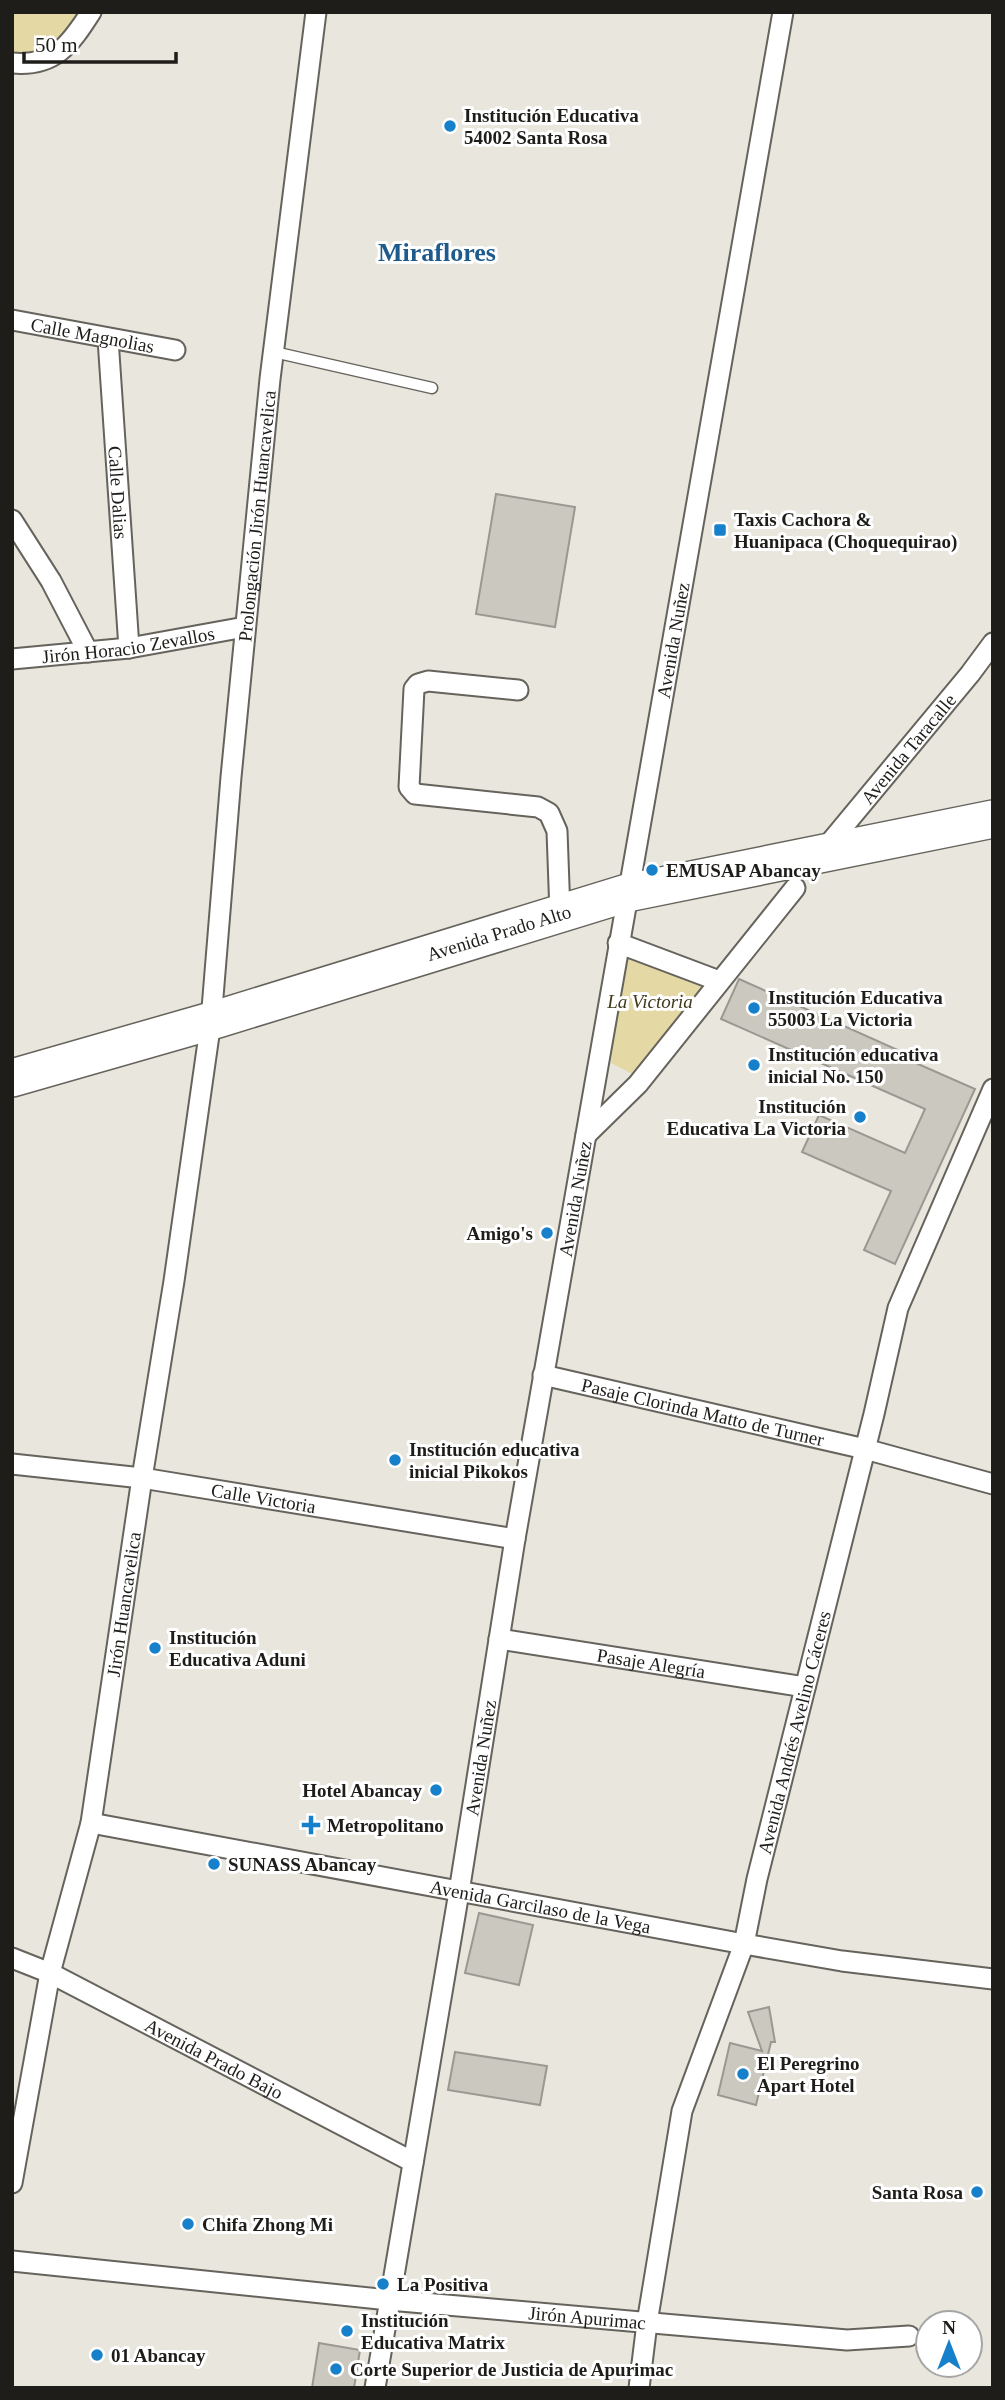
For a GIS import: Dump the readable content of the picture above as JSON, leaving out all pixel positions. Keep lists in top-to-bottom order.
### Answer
{
  "streets": {
    "highway": ["Avenida Prado Alto"],
    "street": [
      "Calle Magnolias",
      "Calle Dalias",
      "Prolongación Jirón Huancavelica",
      "Avenida Nuñez",
      "Jirón Horacio Zevallos",
      "Avenida Taracalle",
      "Pasaje Clorinda Matto de Turner",
      "Calle Victoria",
      "Jirón Huancavelica",
      "Pasaje Alegría",
      "Avenida Andrés Avelino Cáceres",
      "Avenida Garcilaso de la Vega",
      "Avenida Prado Bajo",
      "Jirón Apurimac"
    ]
  },
  "crossings": [
    ["Calle Magnolias", "Calle Dalias"],
    ["Calle Dalias", "Jirón Horacio Zevallos"],
    ["Prolongación Jirón Huancavelica", "Jirón Horacio Zevallos"],
    ["Prolongación Jirón Huancavelica", "Avenida Prado Alto"],
    ["Prolongación Jirón Huancavelica", "Jirón Huancavelica"],
    ["Avenida Nuñez", "Avenida Prado Alto"],
    ["Avenida Nuñez", "Pasaje Clorinda Matto de Turner"],
    ["Avenida Nuñez", "Calle Victoria"],
    ["Avenida Nuñez", "Pasaje Alegría"],
    ["Avenida Nuñez", "Avenida Garcilaso de la Vega"],
    ["Avenida Nuñez", "Avenida Prado Bajo"],
    ["Avenida Nuñez", "Jirón Apurimac"],
    ["Avenida Taracalle", "Avenida Prado Alto"],
    ["Avenida Prado Alto", "Jirón Huancavelica"],
    ["Pasaje Clorinda Matto de Turner", "Avenida Andrés Avelino Cáceres"],
    ["Calle Victoria", "Jirón Huancavelica"],
    ["Jirón Huancavelica", "Avenida Garcilaso de la Vega"],
    ["Jirón Huancavelica", "Avenida Prado Bajo"],
    ["Pasaje Alegría", "Avenida Andrés Avelino Cáceres"],
    ["Avenida Andrés Avelino Cáceres", "Avenida Garcilaso de la Vega"],
    ["Avenida Andrés Avelino Cáceres", "Jirón Apurimac"]
  ],
  "districts": ["Miraflores"],
  "parks": ["La Victoria"],
  "places": {
    "other": [
      "Institución Educativa 54002 Santa Rosa",
      "EMUSAP Abancay",
      "Institución Educativa 55003 La Victoria",
      "Institución educativa inicial No. 150",
      "Institución Educativa La Victoria",
      "Amigo's",
      "Institución educativa inicial Pikokos",
      "Institución Educativa Aduni",
      "Hotel Abancay",
      "SUNASS Abancay",
      "El Peregrino Apart Hotel",
      "Santa Rosa",
      "Chifa Zhong Mi",
      "La Positiva",
      "Institución Educativa Matrix",
      "01 Abancay",
      "Corte Superior de Justicia de Apurimac"
    ],
    "transit": ["Taxis Cachora & Huanipaca (Choquequirao)"],
    "health": ["Metropolitano"]
  },
  "scale_bar": "50 m",
  "north": "top"
}
